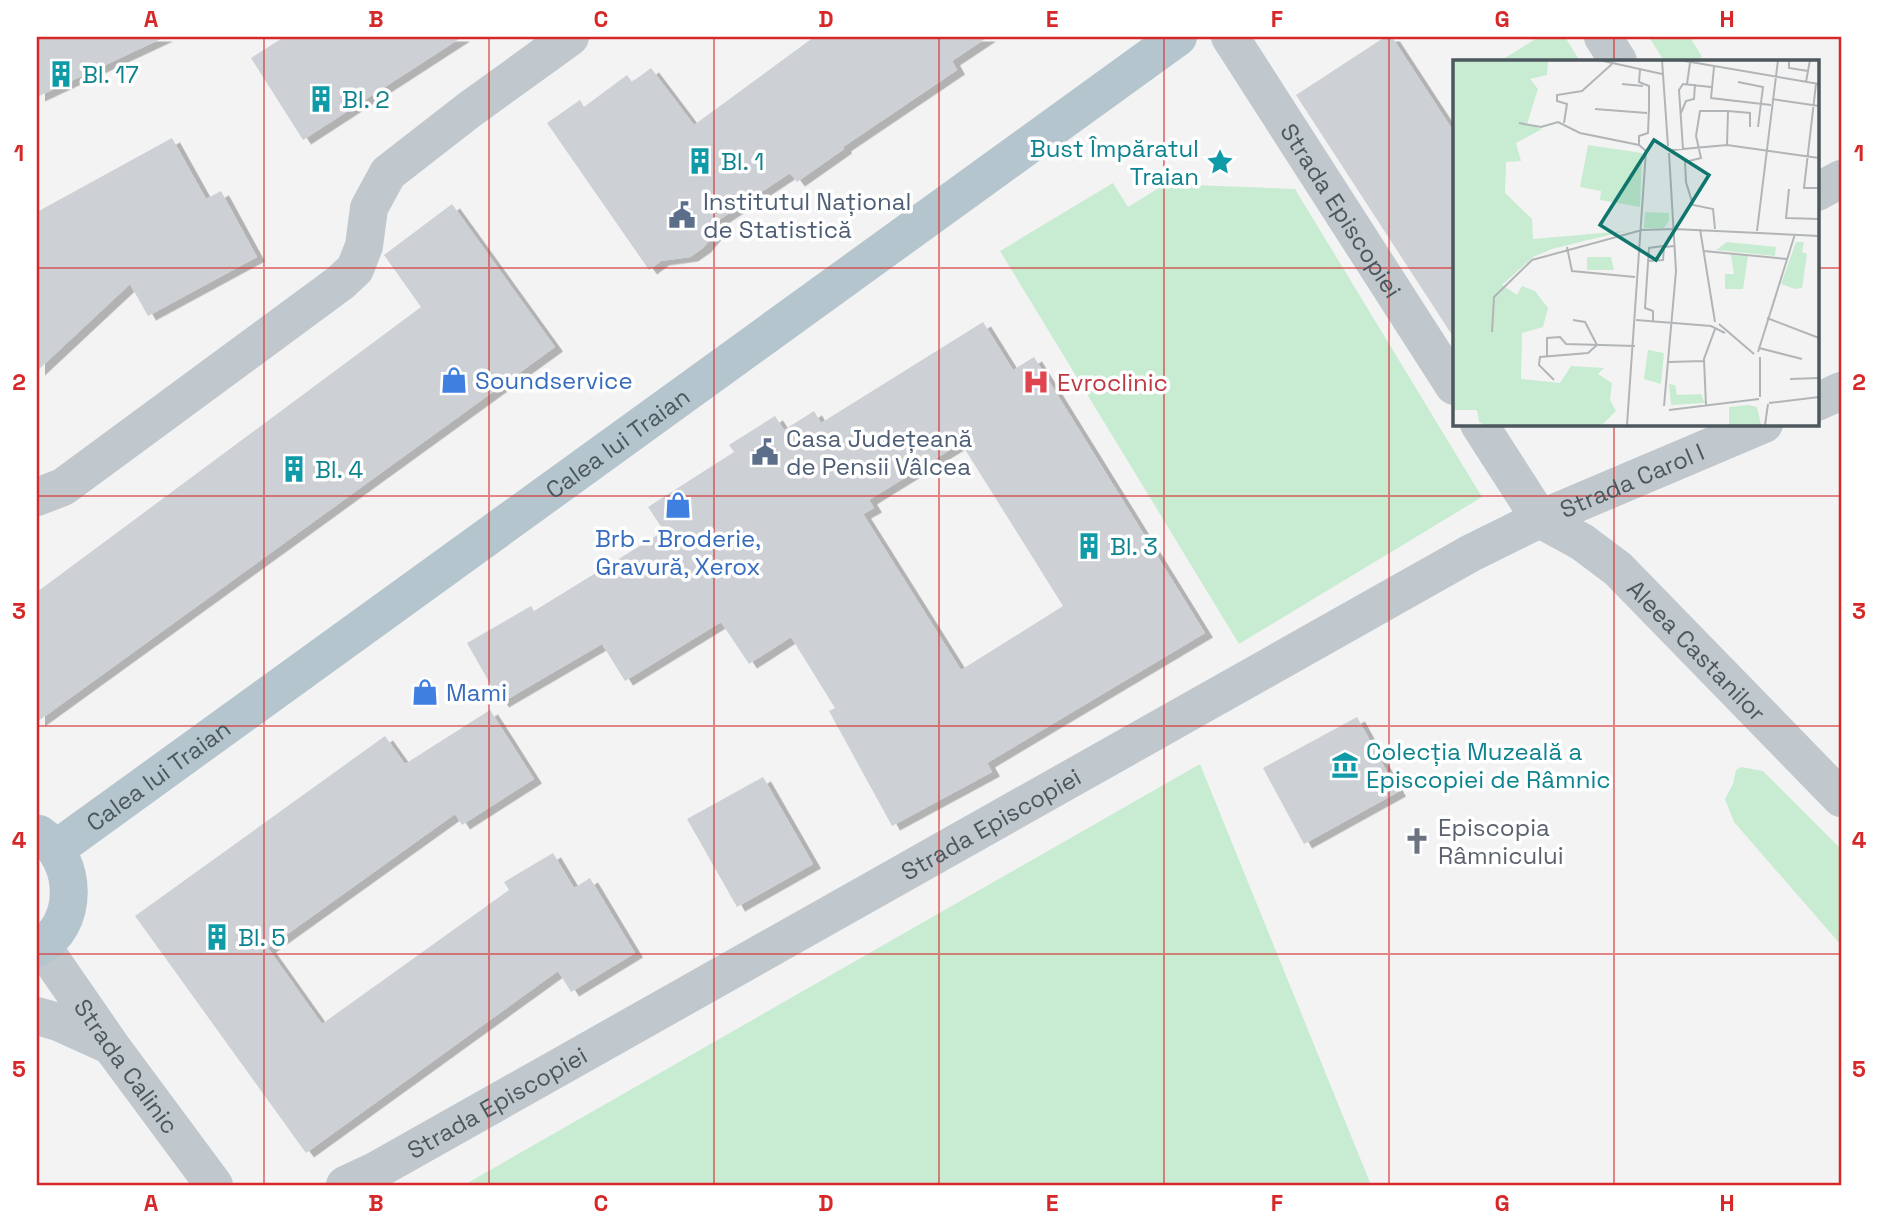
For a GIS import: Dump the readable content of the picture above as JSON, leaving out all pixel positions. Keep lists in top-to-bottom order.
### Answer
{
  "streets": {
    "main road": ["Calea lui Traian"],
    "street": [
      "Strada Episcopiei",
      "Strada Carol I",
      "Aleea Castanilor",
      "Strada Calinic"
    ]
  },
  "crossings": [
    ["Strada Episcopiei", "Strada Carol I"],
    ["Strada Episcopiei", "Aleea Castanilor"],
    ["Calea lui Traian", "Strada Calinic"],
    ["Strada Carol I", "Aleea Castanilor"]
  ],
  "places": {
    "building": [
      "Bl. 17",
      "Bl. 2",
      "Bl. 1",
      "Bl. 4",
      "Bl. 3",
      "Bl. 5"
    ],
    "place": ["Bust Împăratul Traian"],
    "public building": ["Institutul Național de Statistică", "Casa Județeană de Pensii Vâlcea"],
    "shop": ["Soundservice", "Brb - Broderie, Gravură, Xerox", "Mami"],
    "hospital": ["Evroclinic"],
    "museum": ["Colecția Muzeală a Episcopiei de Râmnic"],
    "church": ["Episcopia Râmnicului"]
  },
  "grid": {
    "columns": [
      "A",
      "B",
      "C",
      "D",
      "E",
      "F",
      "G",
      "H"
    ],
    "rows": [
      "1",
      "2",
      "3",
      "4",
      "5"
    ]
  }
}
